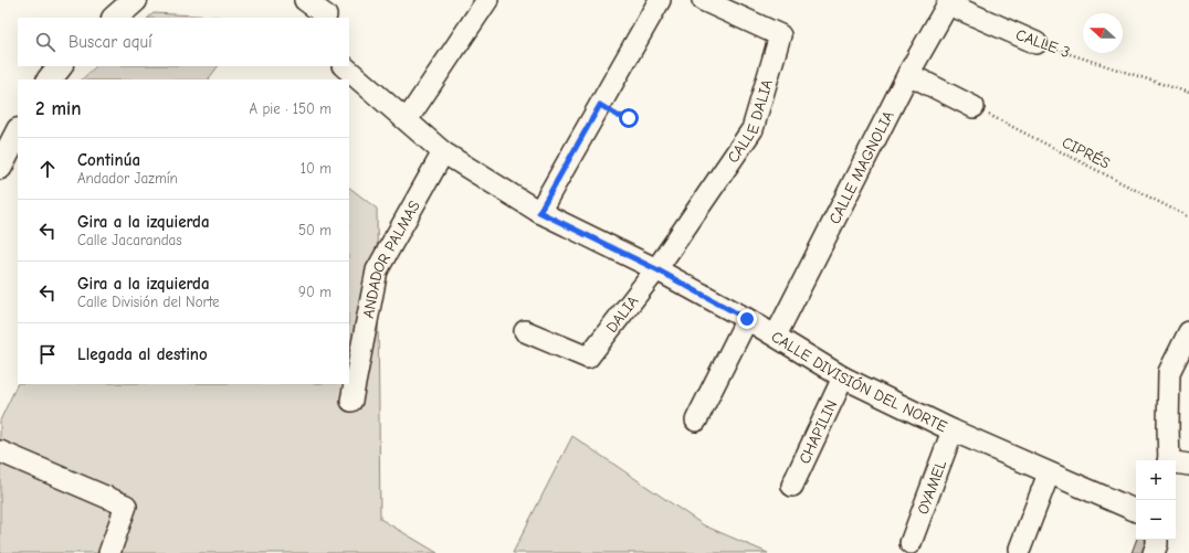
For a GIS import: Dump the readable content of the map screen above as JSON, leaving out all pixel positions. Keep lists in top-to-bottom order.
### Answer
{
  "streets": {
    "street": [
      "CALLE 3",
      "CALLE DALIA",
      "CALLE MAGNOLIA",
      "ANDADOR PALMAS",
      "DALIA",
      "CALLE DIVISIÓN DEL NORTE",
      "CHAPILIN",
      "OYAMEL"
    ],
    "path": ["CIPRÉS"]
  },
  "crossings": [
    ["CALLE 3", "CALLE MAGNOLIA"],
    ["CALLE DALIA", "DALIA"],
    ["CALLE DALIA", "CALLE DIVISIÓN DEL NORTE"],
    ["CALLE MAGNOLIA", "CALLE DIVISIÓN DEL NORTE"],
    ["ANDADOR PALMAS", "CALLE DIVISIÓN DEL NORTE"],
    ["DALIA", "CALLE DIVISIÓN DEL NORTE"],
    ["CALLE DIVISIÓN DEL NORTE", "CHAPILIN"],
    ["CALLE DIVISIÓN DEL NORTE", "OYAMEL"]
  ],
  "north": "left",
  "page": {
    "search": "Buscar aquí",
    "heading": ["2 min", "A pie · 150 m"],
    "list": [
      ["Continúa", "Andador Jazmín", "10 m"],
      ["Gira a la izquierda", "Calle Jacarandas", "50 m"],
      ["Gira a la izquierda", "Calle División del Norte", "90 m"],
      "Llegada al destino"
    ],
    "map_buttons": ["+", "−"]
  }
}
